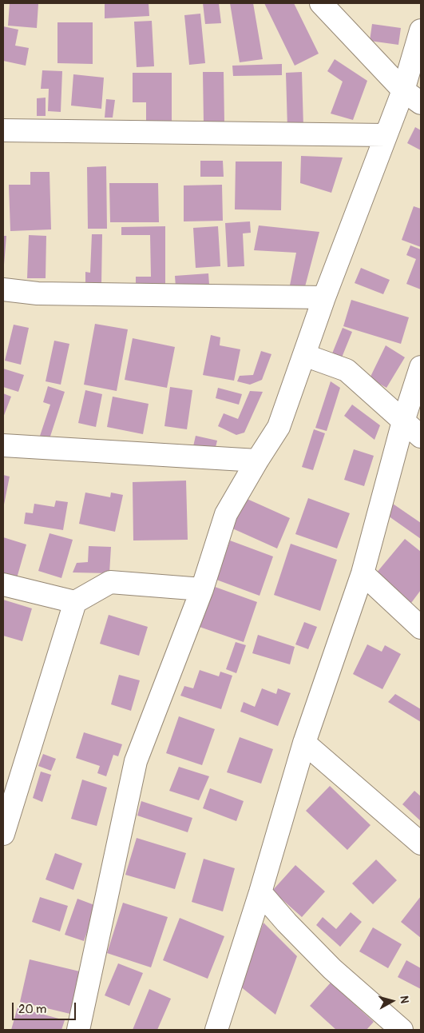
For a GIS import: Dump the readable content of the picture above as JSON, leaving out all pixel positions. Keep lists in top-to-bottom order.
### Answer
{
  "scale_bar": "20 m",
  "north": "right"
}
